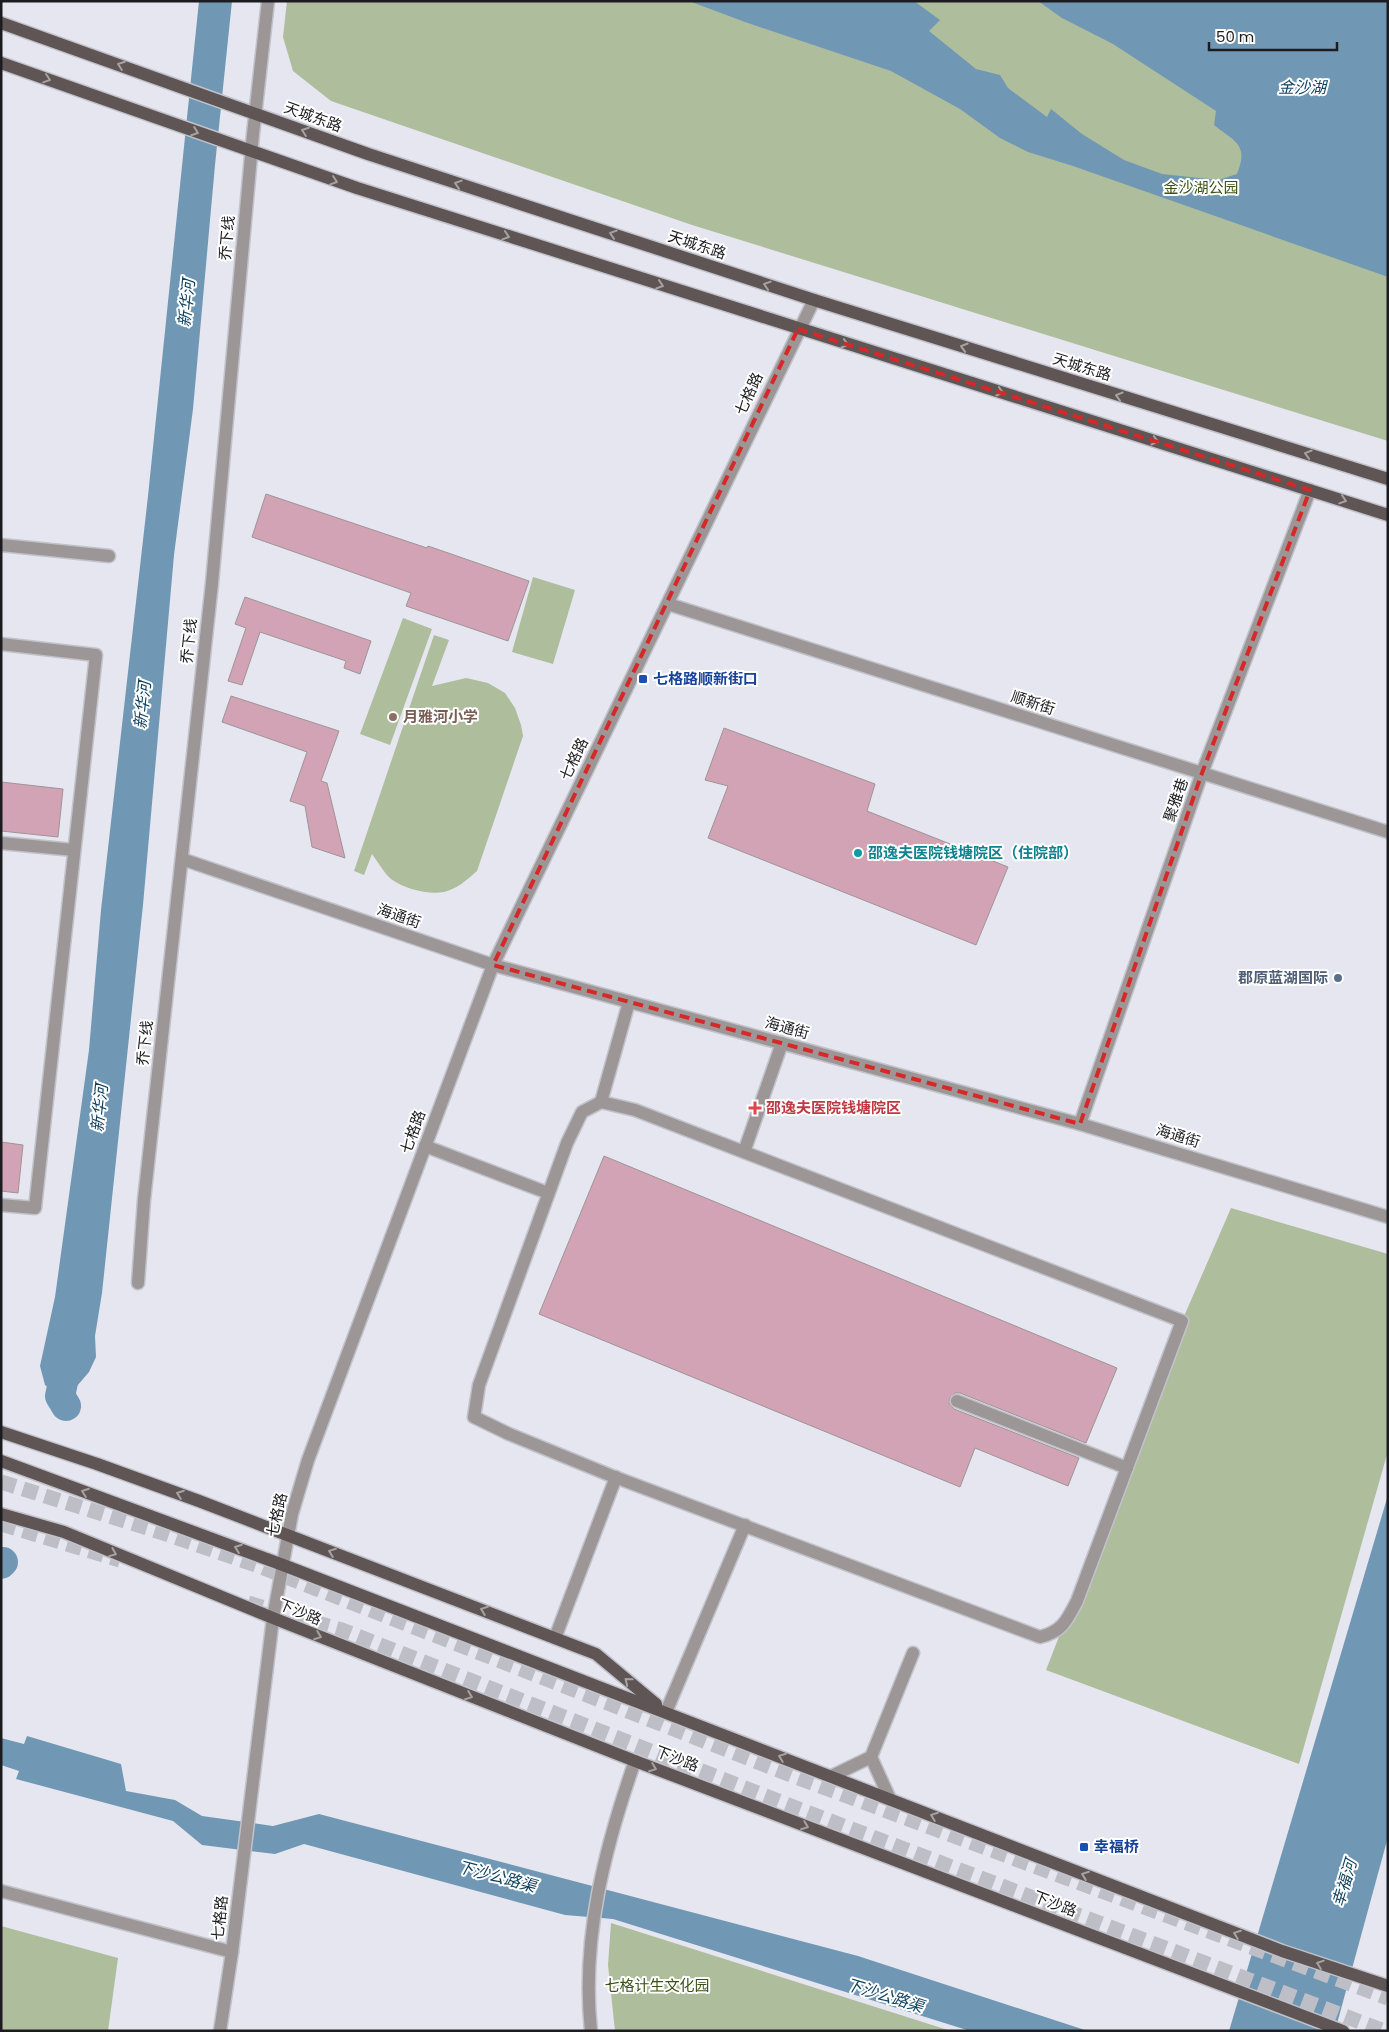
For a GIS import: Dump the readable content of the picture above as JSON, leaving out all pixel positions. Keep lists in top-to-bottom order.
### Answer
{
  "streets": {
    "main road": ["天城东路", "下沙路"],
    "street": [
      "乔下线",
      "七格路",
      "顺新街",
      "聚雅巷",
      "海通街"
    ]
  },
  "crossings": [
    ["天城东路", "乔下线"],
    ["天城东路", "七格路"],
    ["乔下线", "海通街"],
    ["七格路", "顺新街"],
    ["七格路", "海通街"],
    ["七格路", "下沙路"],
    ["顺新街", "聚雅巷"],
    ["聚雅巷", "海通街"]
  ],
  "water": [
    "金沙湖",
    "新华河",
    "下沙公路渠",
    "幸福河"
  ],
  "parks": ["金沙湖公园", "七格计生文化园"],
  "places": {
    "transit": ["七格路顺新街口", "幸福桥"],
    "other": ["月雅河小学", "邵逸夫医院钱塘院区（住院部）", "郡原蓝湖国际"],
    "health": ["邵逸夫医院钱塘院区"]
  },
  "scale_bar": "50 m"
}
